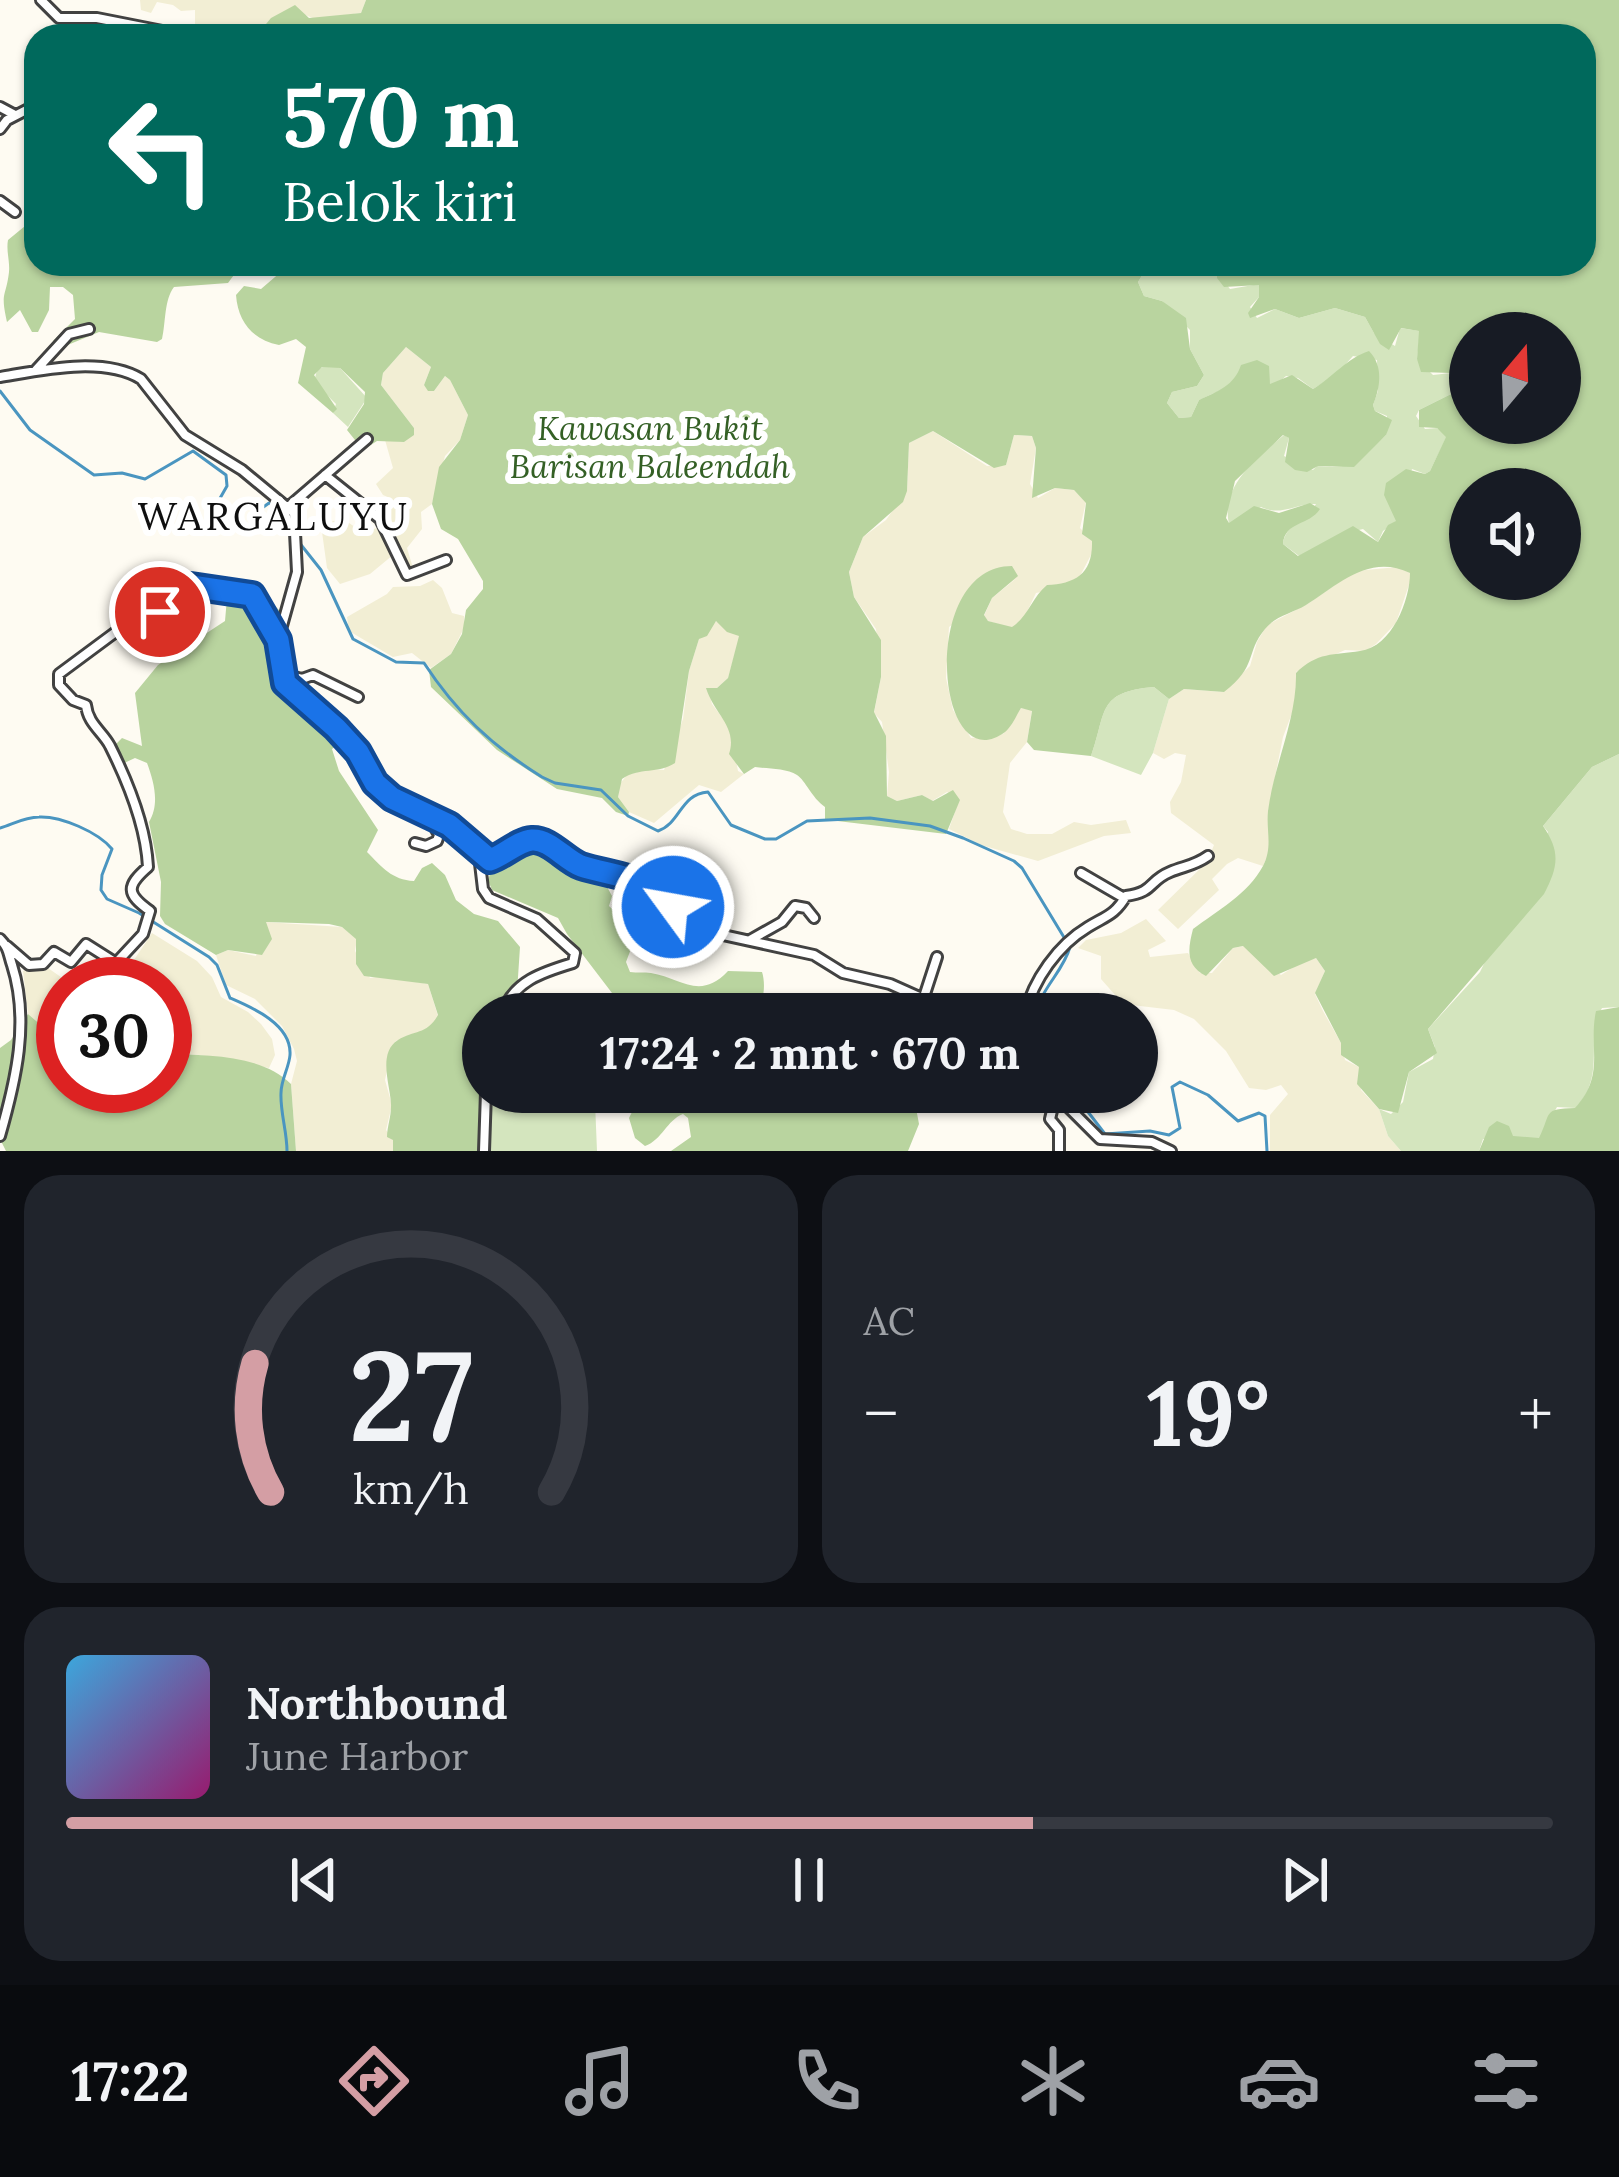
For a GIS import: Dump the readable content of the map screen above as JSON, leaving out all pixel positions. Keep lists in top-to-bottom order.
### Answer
{
  "districts": ["WARGALUYU"],
  "parks": ["Kawasan Bukit Barisan Baleendah"],
  "north": "top",
  "page": {
    "turn": ["570 m", "Belok kiri"],
    "limit": "30",
    "trip": "17:24 · 2 mnt · 670 m",
    "tile": "AC",
    "heat": ["−", "19°", "+"],
    "song": ["Northbound", "June Harbor"],
    "tabs": "17:22",
    "gauge": ["27", "km/h"]
  }
}
